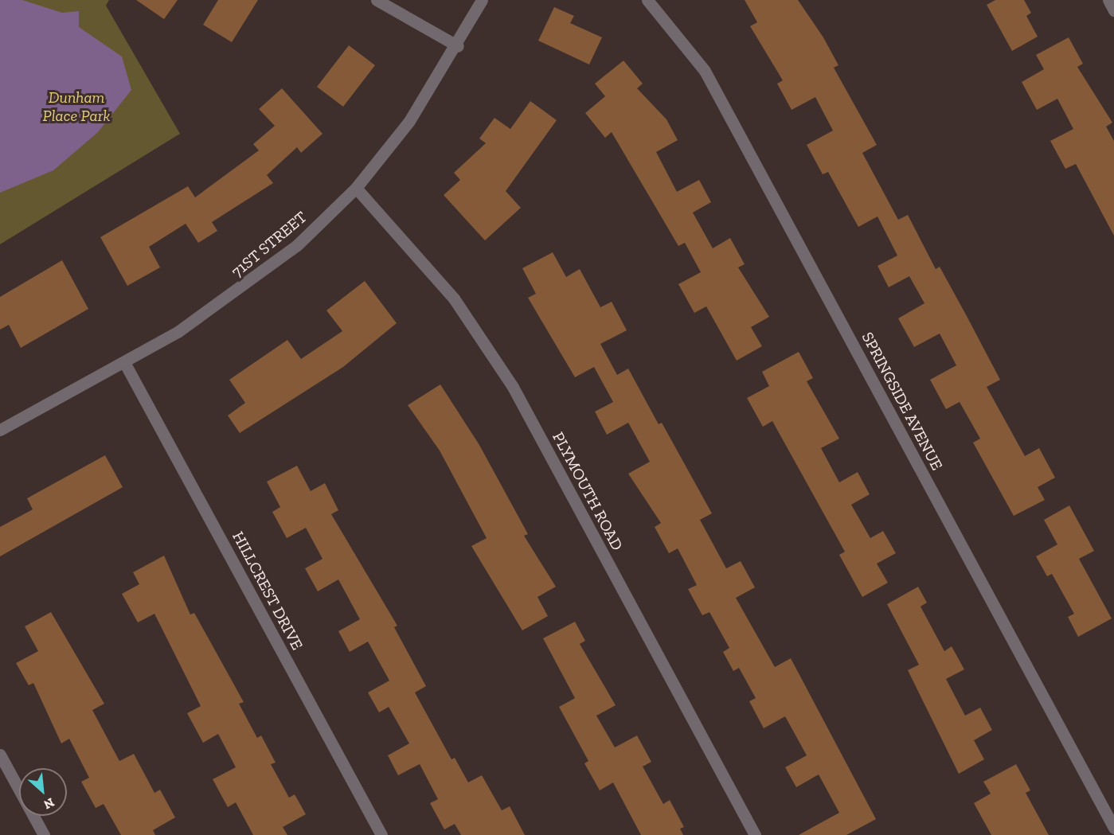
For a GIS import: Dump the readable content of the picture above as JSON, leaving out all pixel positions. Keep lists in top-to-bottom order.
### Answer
{
  "streets": {
    "street": [
      "71ST STREET",
      "SPRINGSIDE AVENUE",
      "PLYMOUTH ROAD",
      "HILLCREST DRIVE"
    ]
  },
  "crossings": [
    ["71ST STREET", "PLYMOUTH ROAD"],
    ["71ST STREET", "HILLCREST DRIVE"]
  ],
  "parks": ["Dunham Place Park"],
  "north": "bottom right"
}
